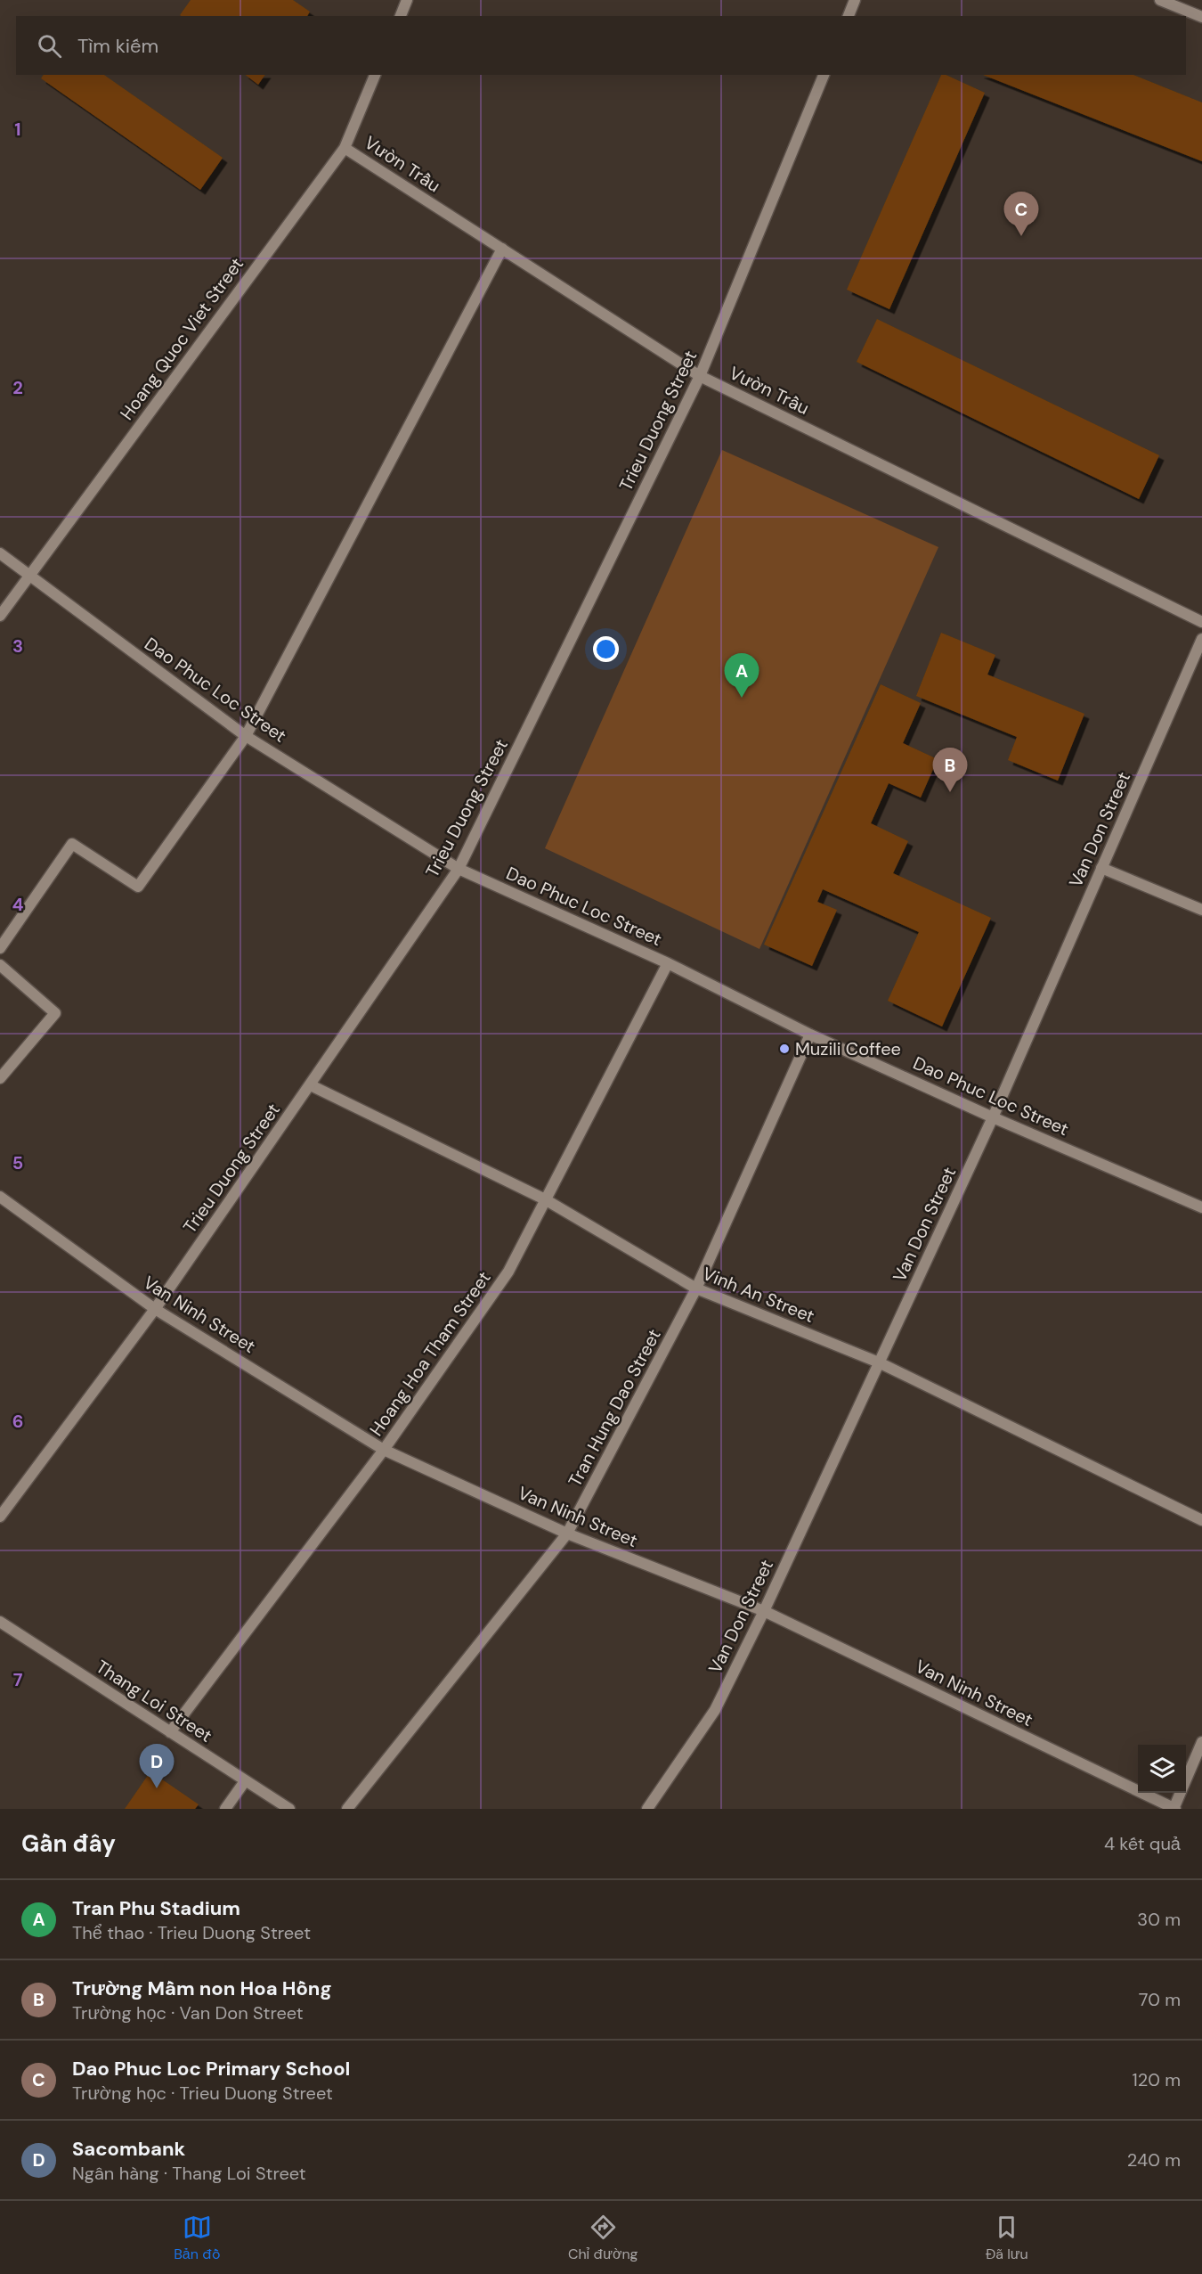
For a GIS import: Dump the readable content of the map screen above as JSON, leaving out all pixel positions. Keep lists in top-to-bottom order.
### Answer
{
  "streets": {
    "street": [
      "Vườn Trầu",
      "Hoang Quoc Viet Street",
      "Trieu Duong Street",
      "Dao Phuc Loc Street",
      "Van Don Street",
      "Vinh An Street",
      "Van Ninh Street",
      "Hoang Hoa Tham Street",
      "Tran Hung Dao Street",
      "Thang Loi Street"
    ]
  },
  "crossings": [
    ["Vườn Trầu", "Hoang Quoc Viet Street"],
    ["Vườn Trầu", "Trieu Duong Street"],
    ["Hoang Quoc Viet Street", "Dao Phuc Loc Street"],
    ["Trieu Duong Street", "Dao Phuc Loc Street"],
    ["Trieu Duong Street", "Vinh An Street"],
    ["Trieu Duong Street", "Van Ninh Street"],
    ["Dao Phuc Loc Street", "Van Don Street"],
    ["Dao Phuc Loc Street", "Hoang Hoa Tham Street"],
    ["Dao Phuc Loc Street", "Tran Hung Dao Street"],
    ["Van Don Street", "Vinh An Street"],
    ["Van Don Street", "Van Ninh Street"],
    ["Vinh An Street", "Hoang Hoa Tham Street"],
    ["Vinh An Street", "Tran Hung Dao Street"],
    ["Van Ninh Street", "Hoang Hoa Tham Street"],
    ["Van Ninh Street", "Tran Hung Dao Street"],
    ["Hoang Hoa Tham Street", "Thang Loi Street"]
  ],
  "places": ["Muzili Coffee"],
  "page": {
    "search": "Tìm kiếm",
    "pins": [
      "C",
      "A",
      "B",
      "D"
    ],
    "heading": ["Gần đây", "4 kết quả"],
    "list": [
      {
        "mark": "A",
        "name": "Tran Phu Stadium",
        "note": "Thể thao · Trieu Duong Street",
        "value": "30 m"
      },
      {
        "mark": "B",
        "name": "Trường Mầm non Hoa Hồng",
        "note": "Trường học · Van Don Street",
        "value": "70 m"
      },
      {
        "mark": "C",
        "name": "Dao Phuc Loc Primary School",
        "note": "Trường học · Trieu Duong Street",
        "value": "120 m"
      },
      {
        "mark": "D",
        "name": "Sacombank",
        "note": "Ngân hàng · Thang Loi Street",
        "value": "240 m"
      }
    ],
    "nav": ["Bản đồ", "Chỉ đường", "Đã lưu"]
  },
  "grid": {
    "rows": [
      "1",
      "2",
      "3",
      "4",
      "5",
      "6",
      "7"
    ]
  }
}
